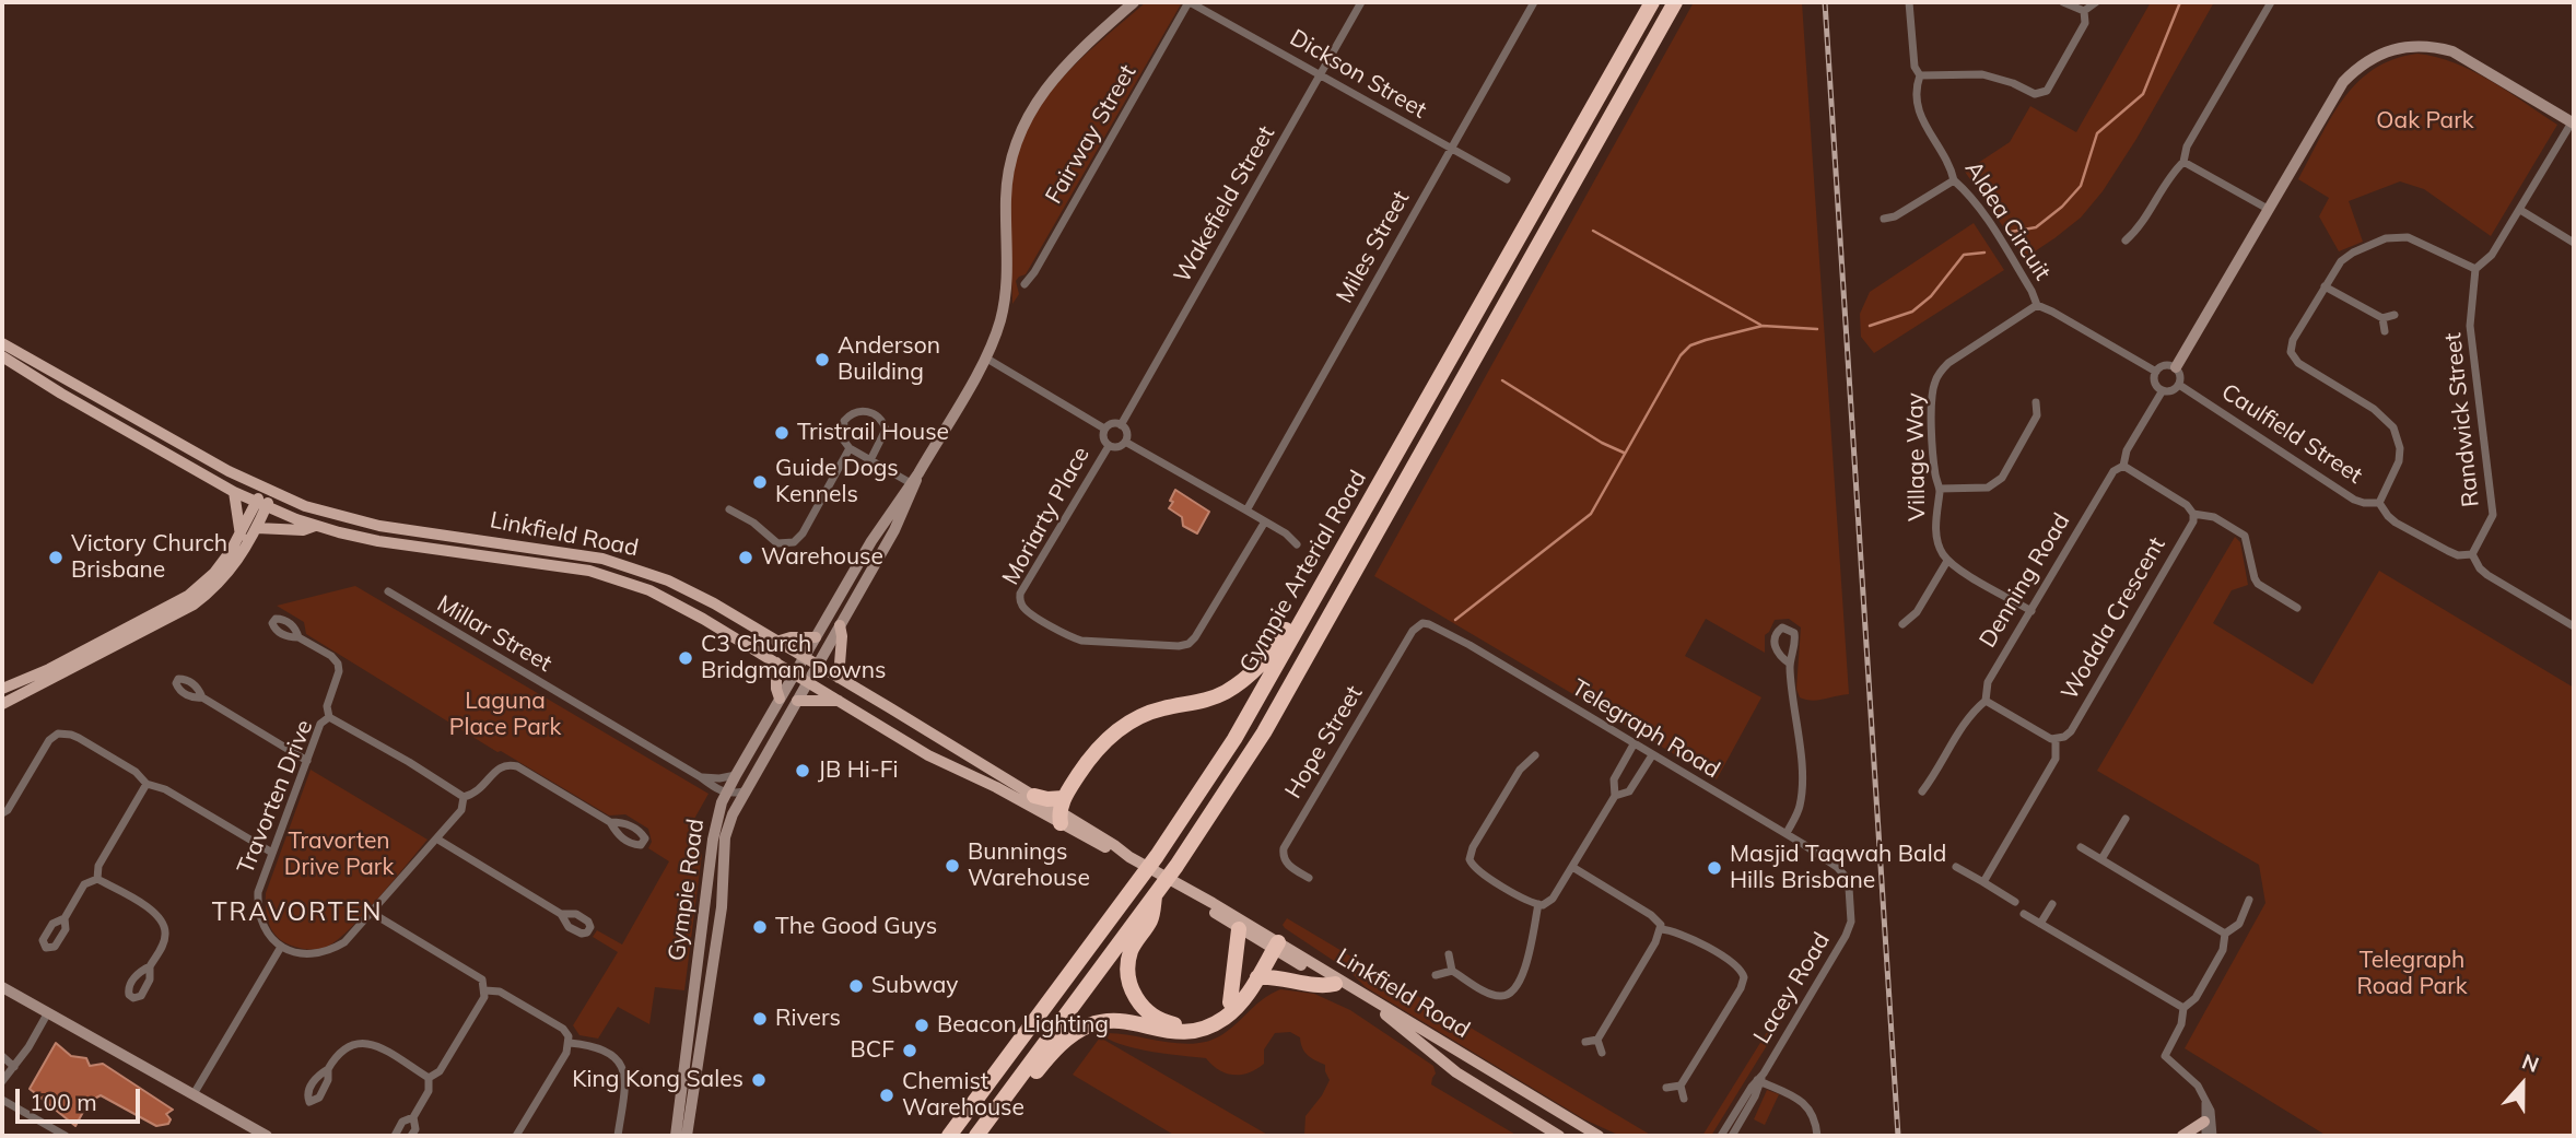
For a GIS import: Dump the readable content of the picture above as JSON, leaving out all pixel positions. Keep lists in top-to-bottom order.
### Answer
{
  "streets": {
    "highway": ["Gympie Arterial Road"],
    "main road": ["Linkfield Road", "Gympie Road"],
    "street": [
      "Dickson Street",
      "Fairway Street",
      "Wakefield Street",
      "Aldea Circuit",
      "Miles Street",
      "Randwick Street",
      "Caulfield Street",
      "Village Way",
      "Moriarty Place",
      "Denning Road",
      "Wodala Crescent",
      "Millar Street",
      "Telegraph Road",
      "Hope Street",
      "Travorten Drive",
      "Lacey Road"
    ]
  },
  "crossings": [
    ["Dickson Street", "Fairway Street"],
    ["Dickson Street", "Wakefield Street"],
    ["Dickson Street", "Miles Street"],
    ["Wakefield Street", "Moriarty Place"],
    ["Aldea Circuit", "Caulfield Street"],
    ["Aldea Circuit", "Village Way"],
    ["Aldea Circuit", "Denning Road"],
    ["Randwick Street", "Caulfield Street"],
    ["Caulfield Street", "Denning Road"],
    ["Linkfield Road", "Gympie Road"],
    ["Millar Street", "Gympie Road"],
    ["Telegraph Road", "Hope Street"],
    ["Telegraph Road", "Lacey Road"]
  ],
  "districts": ["TRAVORTEN"],
  "parks": [
    "Oak Park",
    "Laguna Place Park",
    "Travorten Drive Park",
    "Telegraph Road Park"
  ],
  "places": [
    "Anderson Building",
    "Tristrail House",
    "Guide Dogs Kennels",
    "Victory Church Brisbane",
    "Warehouse",
    "C3 Church Bridgman Downs",
    "JB Hi-Fi",
    "Bunnings Warehouse",
    "Masjid Taqwah Bald Hills Brisbane",
    "The Good Guys",
    "Subway",
    "Rivers",
    "Beacon Lighting",
    "BCF",
    "King Kong Sales",
    "Chemist Warehouse"
  ],
  "scale_bar": "100 m",
  "north": "top"
}
